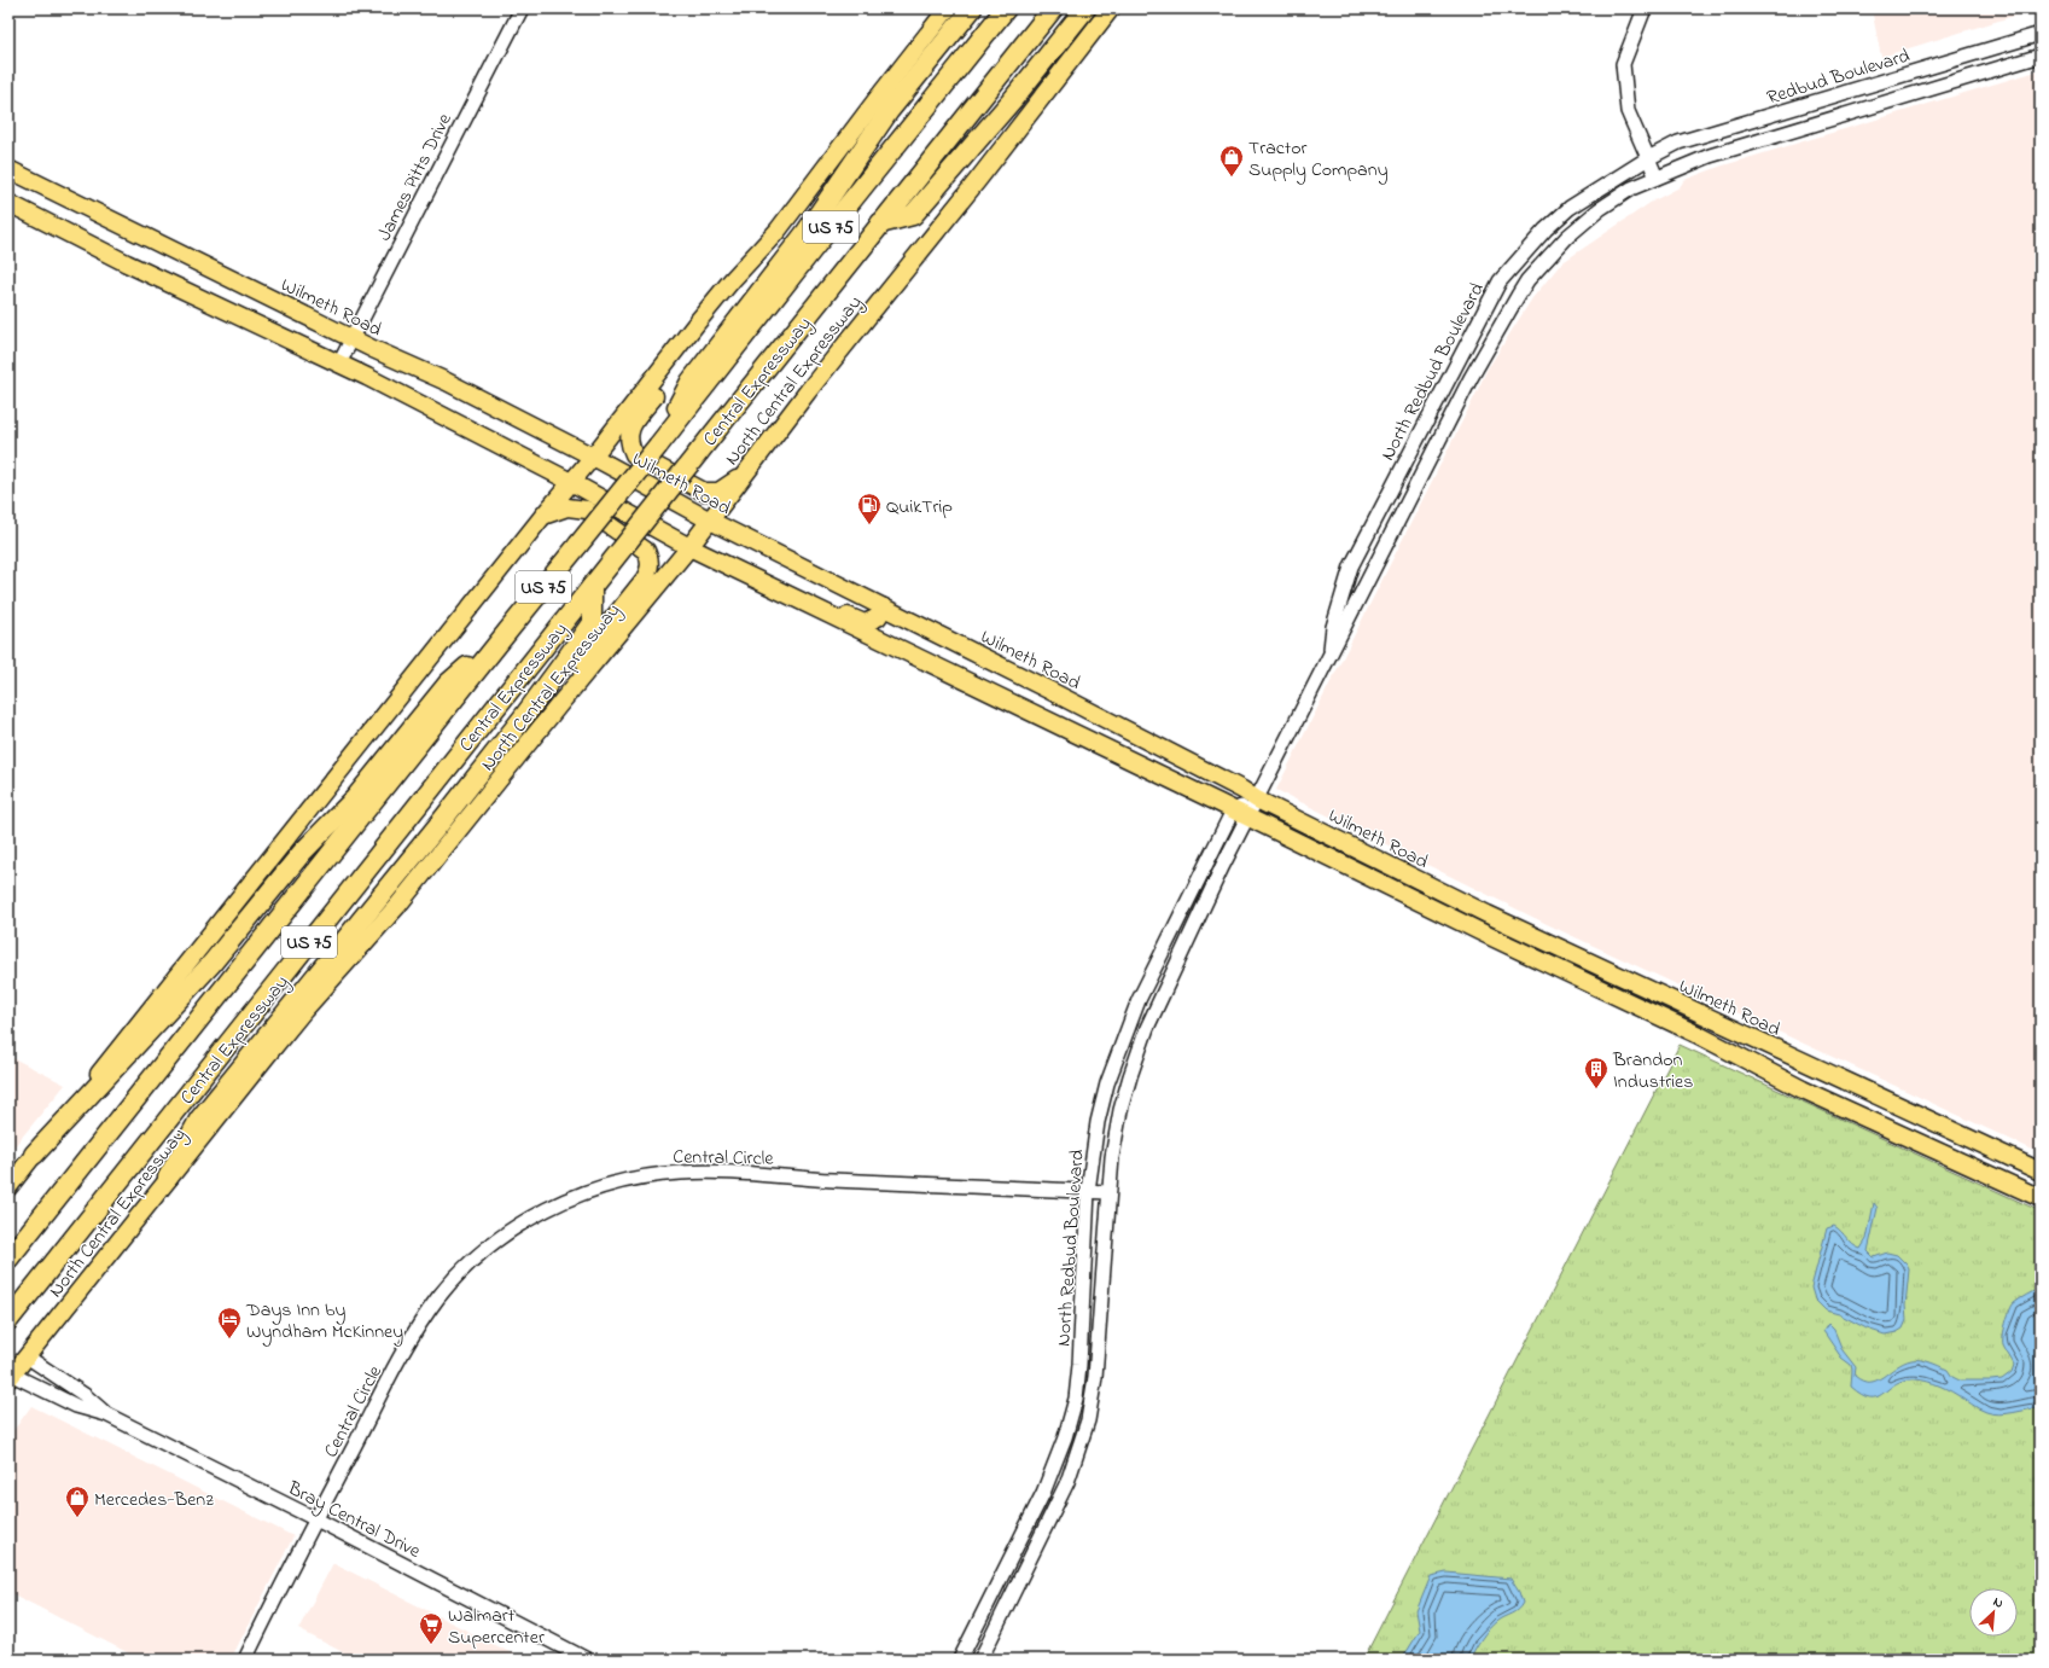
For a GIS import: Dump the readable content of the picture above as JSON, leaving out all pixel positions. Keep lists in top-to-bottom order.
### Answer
{
  "streets": {
    "highway": ["US 75", "Central Expressway"],
    "main road": ["Wilmeth Road", "North Central Expressway"],
    "street": [
      "Redbud Boulevard",
      "James Pitts Drive",
      "North Redbud Boulevard",
      "Central Circle",
      "Bray Central Drive"
    ]
  },
  "crossings": [
    ["Redbud Boulevard", "North Redbud Boulevard"],
    ["James Pitts Drive", "Wilmeth Road"],
    ["Wilmeth Road", "North Redbud Boulevard"],
    ["Wilmeth Road", "North Central Expressway"],
    ["North Redbud Boulevard", "Central Circle"],
    ["North Central Expressway", "Bray Central Drive"],
    ["Central Circle", "Bray Central Drive"]
  ],
  "places": {
    "shop": ["Tractor Supply Company", "Mercedes-Benz"],
    "fuel station": ["QuikTrip"],
    "building": ["Brandon Industries"],
    "hotel": ["Days Inn by Wyndham McKinney"],
    "supermarket": ["Walmart Supercenter"]
  },
  "north": "top right"
}
